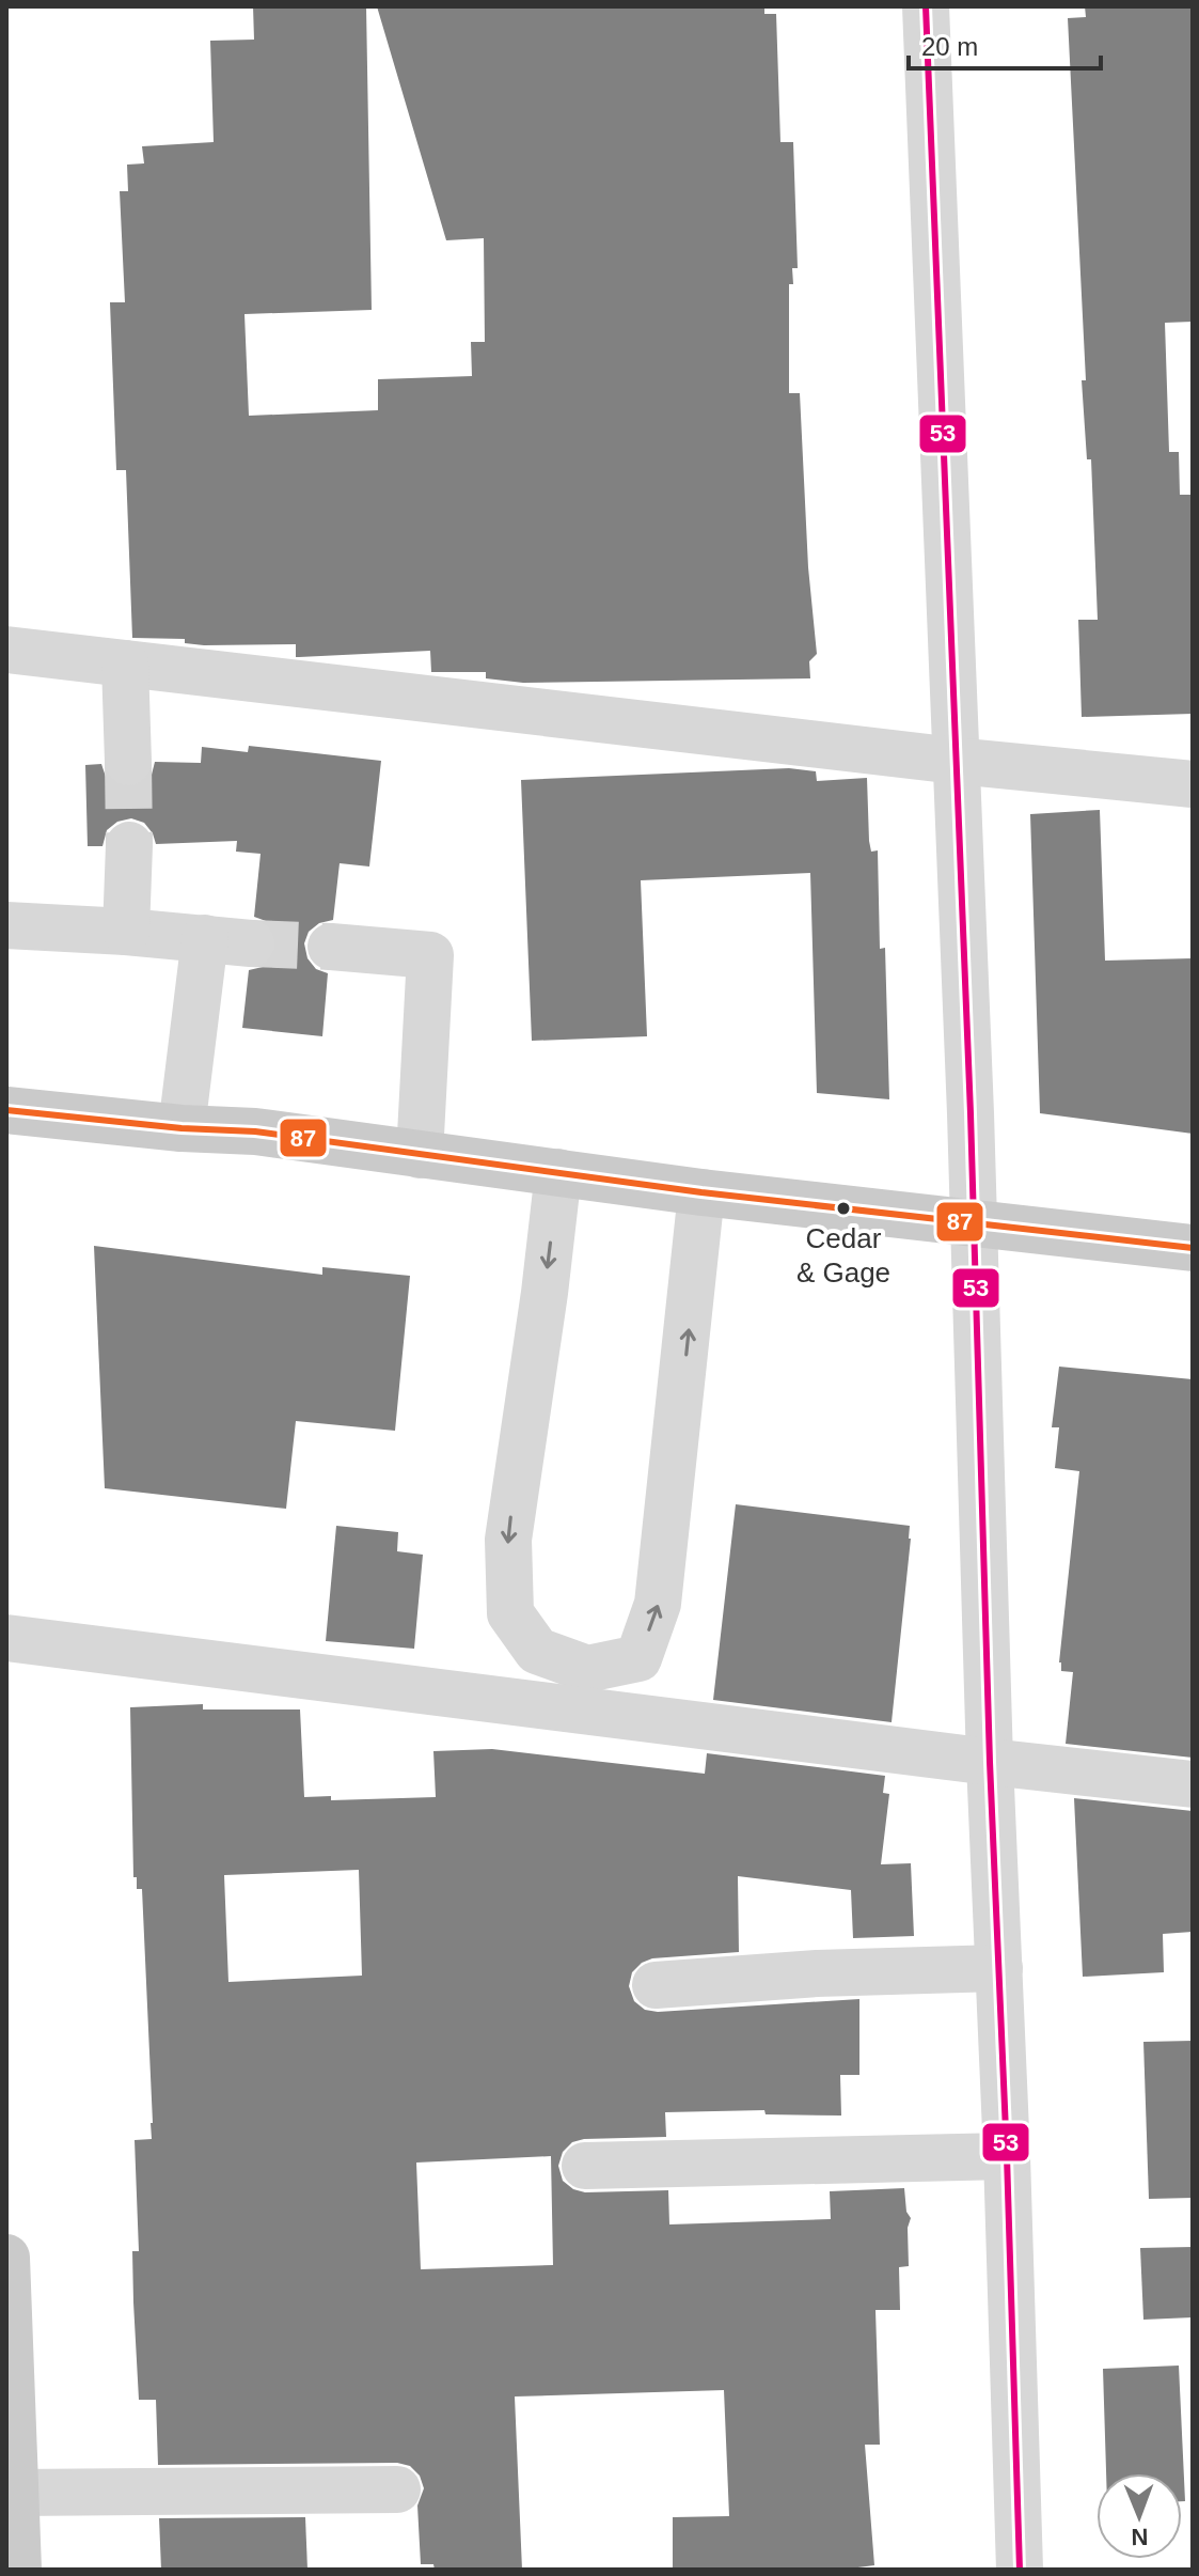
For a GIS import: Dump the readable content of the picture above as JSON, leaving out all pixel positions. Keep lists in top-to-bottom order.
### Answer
{
  "places": ["Cedar & Gage"],
  "lines": ["transit line 53", "transit line 87"],
  "scale_bar": "20 m",
  "north": "bottom"
}
